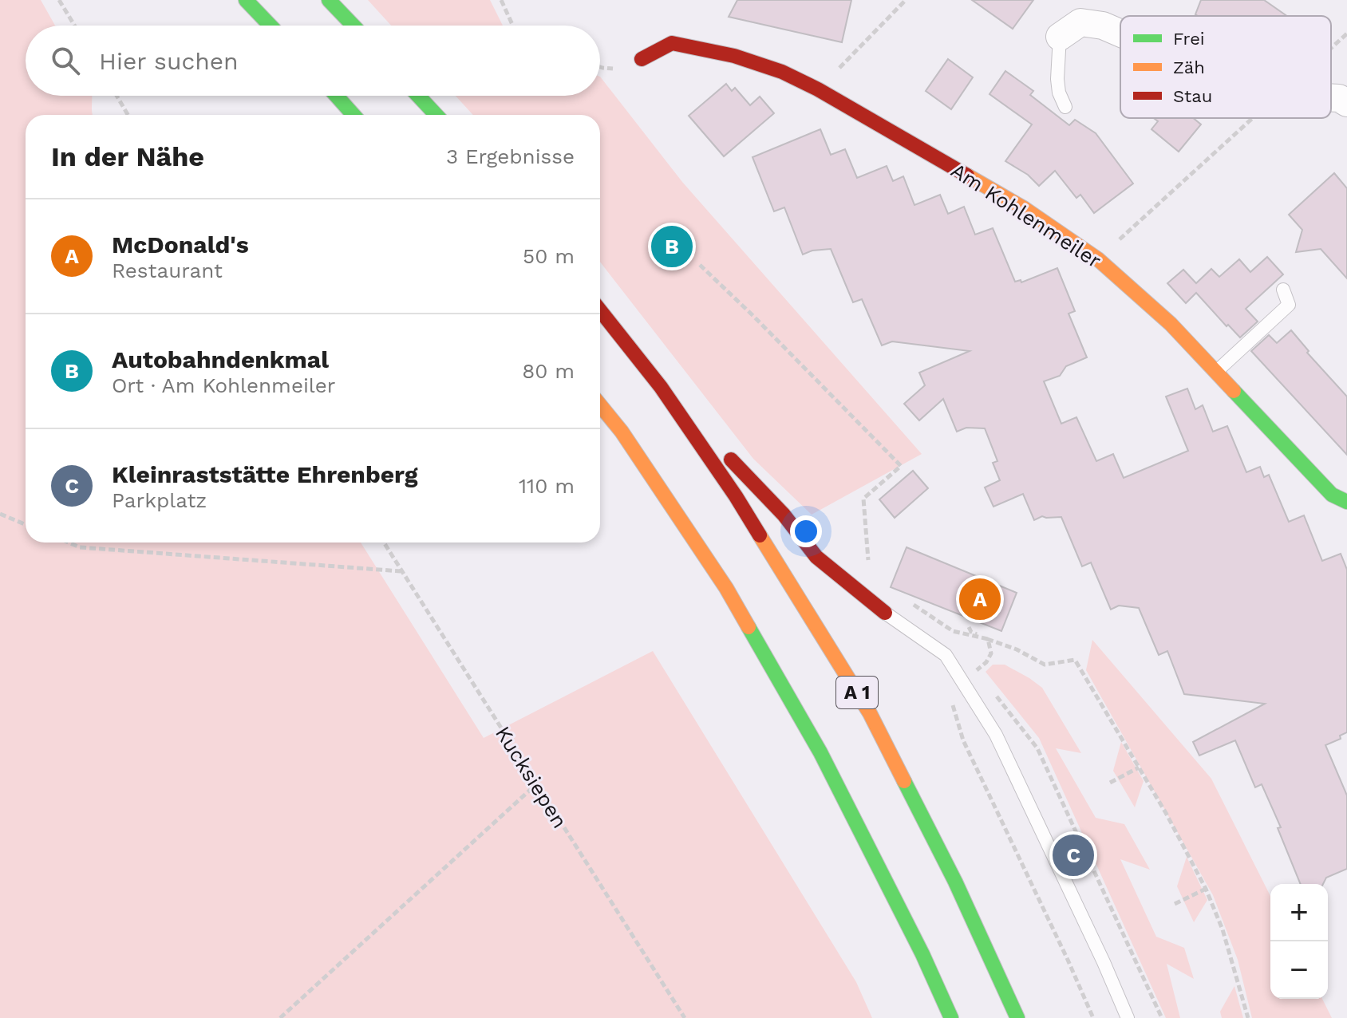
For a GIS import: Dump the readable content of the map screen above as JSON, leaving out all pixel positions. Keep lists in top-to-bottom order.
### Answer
{
  "streets": {
    "main road": ["Am Kohlenmeiler", "A 1"],
    "path": ["Kucksiepen"]
  },
  "legend": ["Frei", "Zäh", "Stau"],
  "page": {
    "search": "Hier suchen",
    "heading": ["In der Nähe", "3 Ergebnisse"],
    "list": [
      {
        "mark": "A",
        "name": "McDonald's",
        "note": "Restaurant",
        "value": "50 m"
      },
      {
        "mark": "B",
        "name": "Autobahndenkmal",
        "note": "Ort · Am Kohlenmeiler",
        "value": "80 m"
      },
      {
        "mark": "C",
        "name": "Kleinraststätte Ehrenberg",
        "note": "Parkplatz",
        "value": "110 m"
      }
    ],
    "pins": ["B", "A", "C"],
    "map_buttons": ["+", "−"]
  }
}
